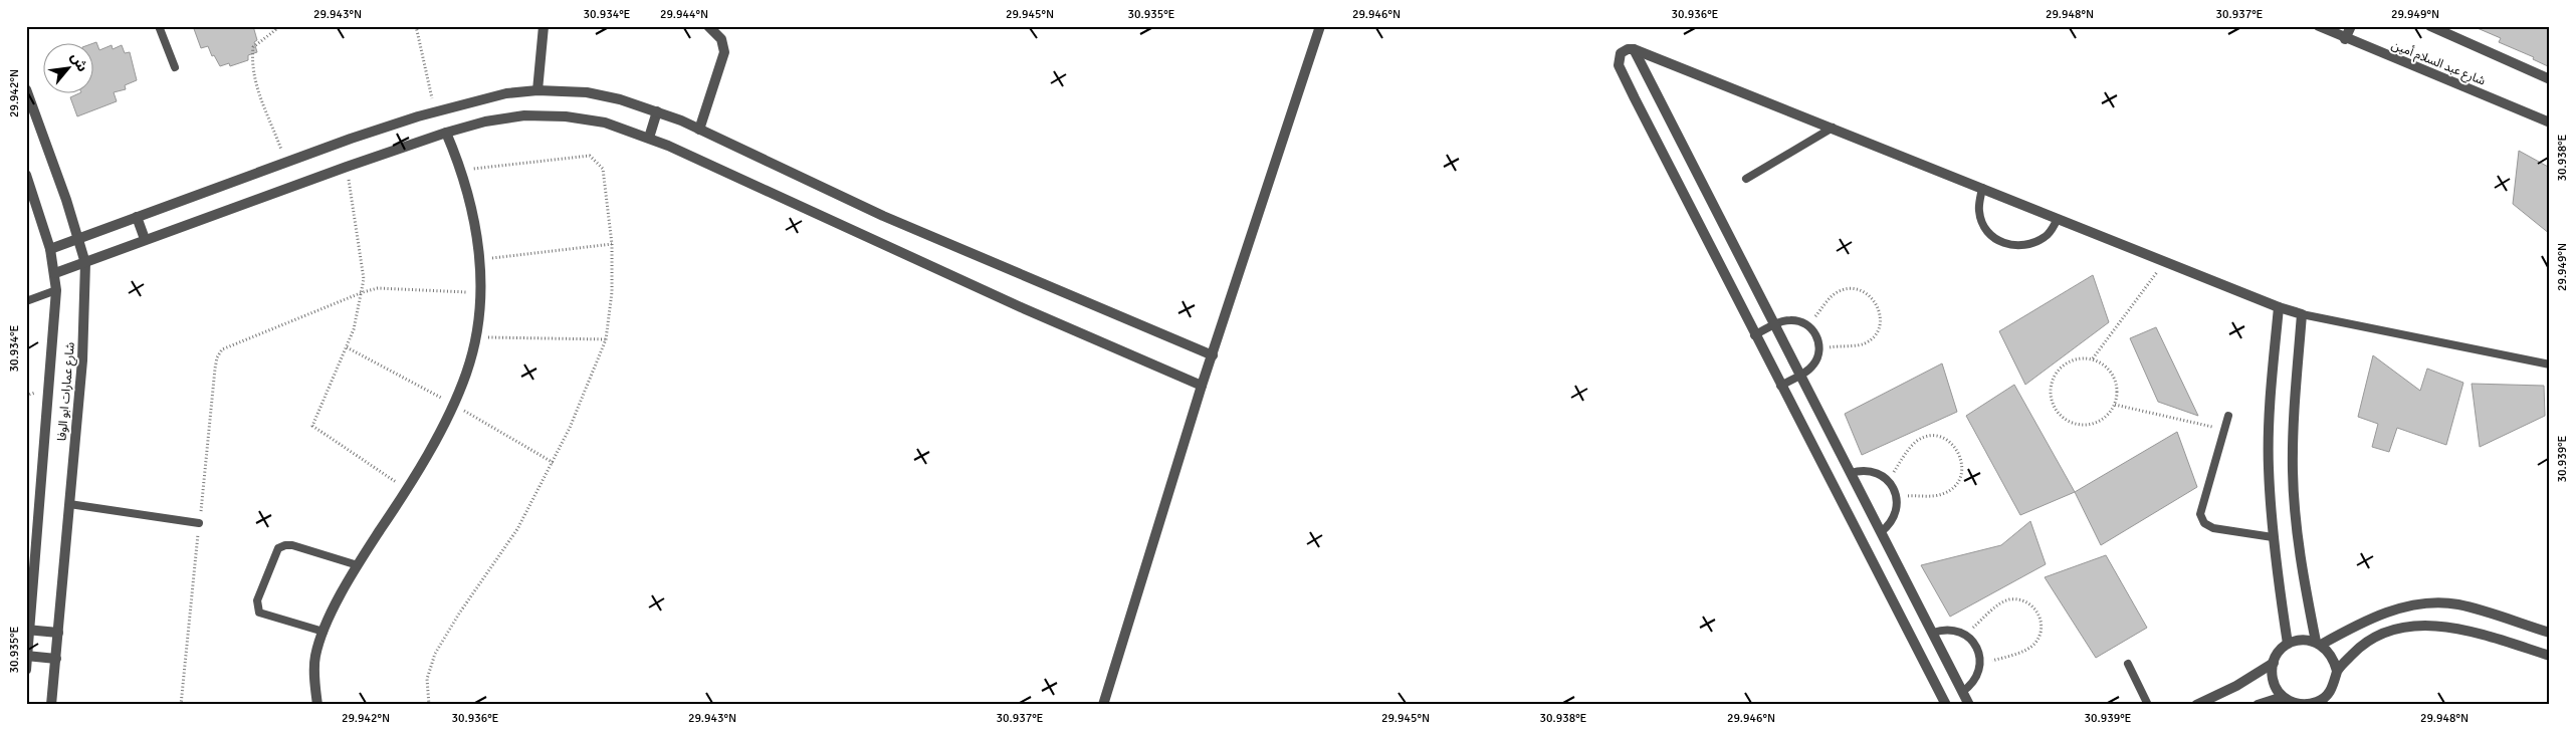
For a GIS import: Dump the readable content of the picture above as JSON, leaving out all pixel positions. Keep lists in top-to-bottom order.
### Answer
{
  "streets": {
    "street": ["شارع عبد السلام أمين", "شارع عمارات ابو الوفا"]
  },
  "north": "top right",
  "coordinates": [
    "29.943°N",
    "30.934°E",
    "29.944°N",
    "29.945°N",
    "30.935°E",
    "29.946°N",
    "30.936°E",
    "29.948°N",
    "30.937°E",
    "29.949°N",
    "29.942°N",
    "30.938°E",
    "30.939°E"
  ]
}
